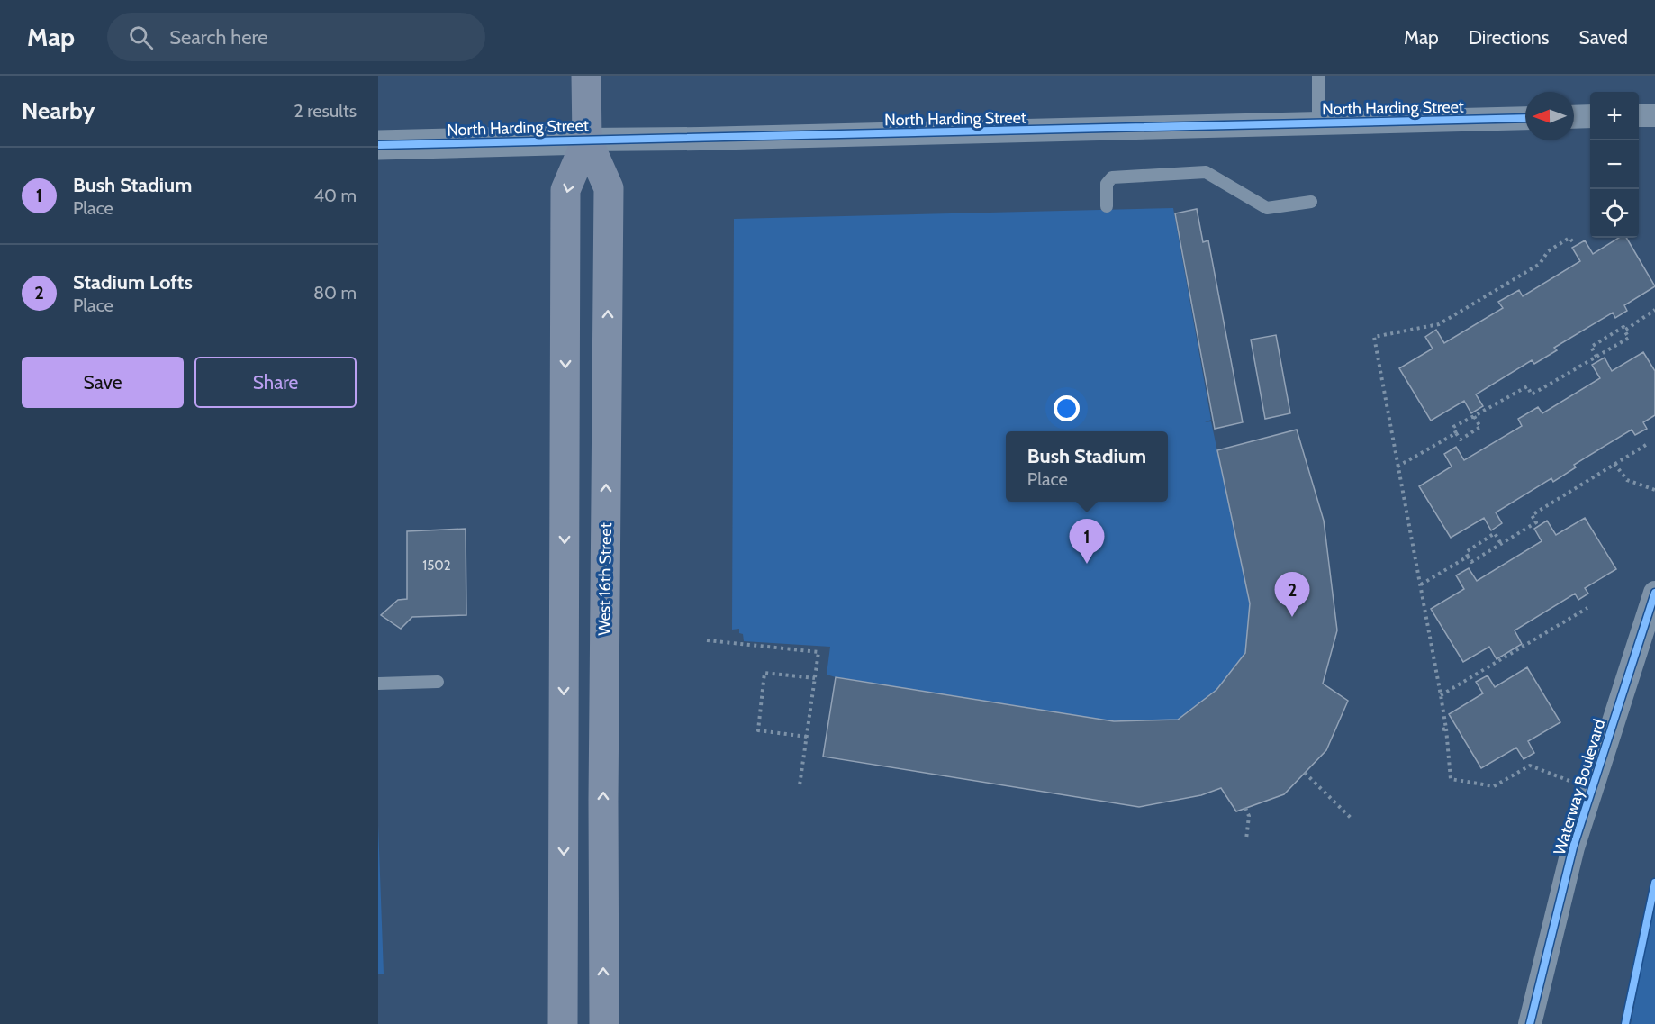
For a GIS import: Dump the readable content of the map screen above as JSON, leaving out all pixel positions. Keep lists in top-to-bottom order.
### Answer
{
  "streets": {
    "main road": ["West 16th Street"],
    "street": ["North Harding Street", "Waterway Boulevard"]
  },
  "crossings": [
    ["North Harding Street", "West 16th Street"]
  ],
  "house_numbers": ["1502"],
  "north": "left",
  "page": {
    "header": "Map",
    "search": "Search here",
    "nav": ["Map", "Directions", "Saved"],
    "heading": ["Nearby", "2 results"],
    "map_buttons": ["+", "−"],
    "list": [
      {
        "mark": "1",
        "name": "Bush Stadium",
        "note": "Place",
        "value": "40 m"
      },
      {
        "mark": "2",
        "name": "Stadium Lofts",
        "note": "Place",
        "value": "80 m"
      }
    ],
    "buttons": ["Save", "Share"],
    "popup": ["Bush Stadium", "Place"],
    "pins": ["1", "2"]
  }
}
